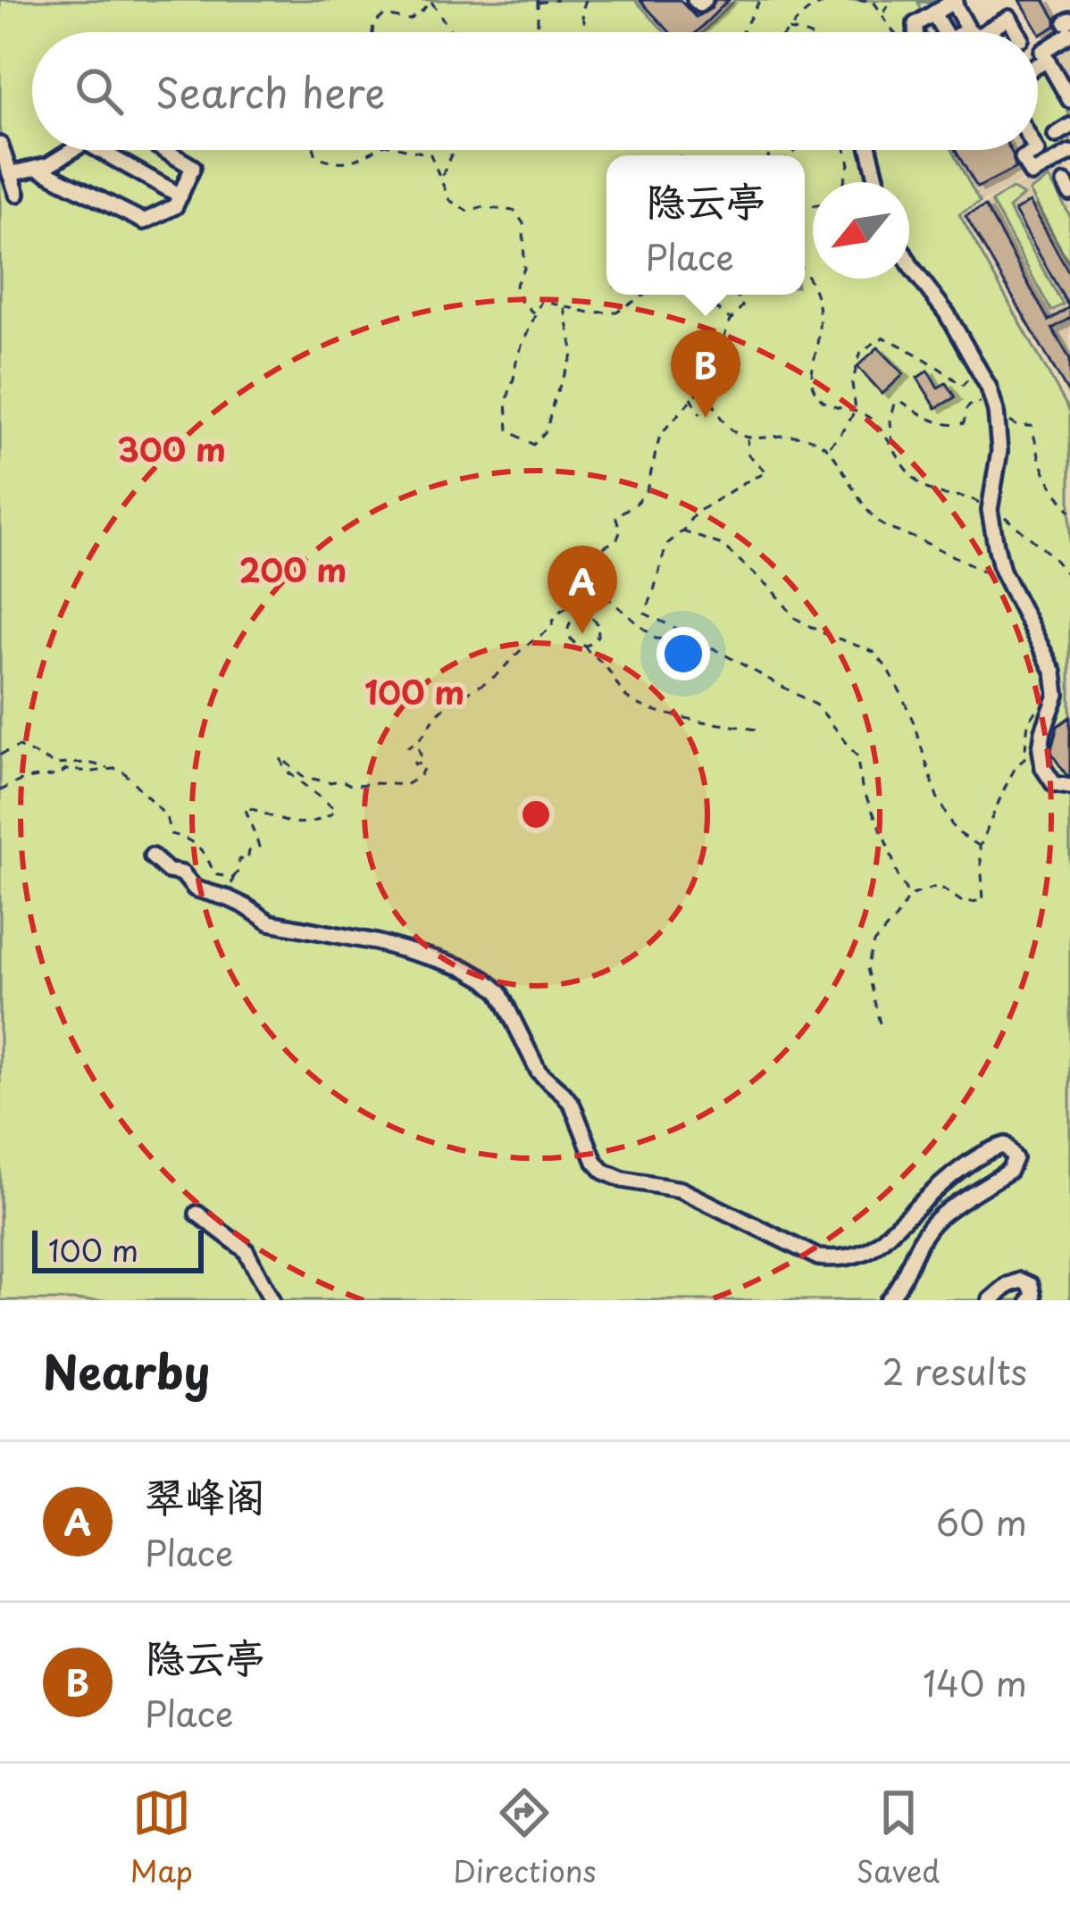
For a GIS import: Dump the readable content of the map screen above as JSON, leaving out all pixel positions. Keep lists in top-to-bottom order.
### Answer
{
  "scale_bar": "100 m",
  "north": "bottom left",
  "page": {
    "search": "Search here",
    "popup": ["隐云亭", "Place"],
    "pins": ["B", "A"],
    "scale": "100 m",
    "heading": ["Nearby", "2 results"],
    "list": [
      {
        "mark": "A",
        "name": "翠峰阁",
        "note": "Place",
        "value": "60 m"
      },
      {
        "mark": "B",
        "name": "隐云亭",
        "note": "Place",
        "value": "140 m"
      }
    ],
    "nav": ["Map", "Directions", "Saved"]
  },
  "rings": ["300 m", "200 m", "100 m"]
}
